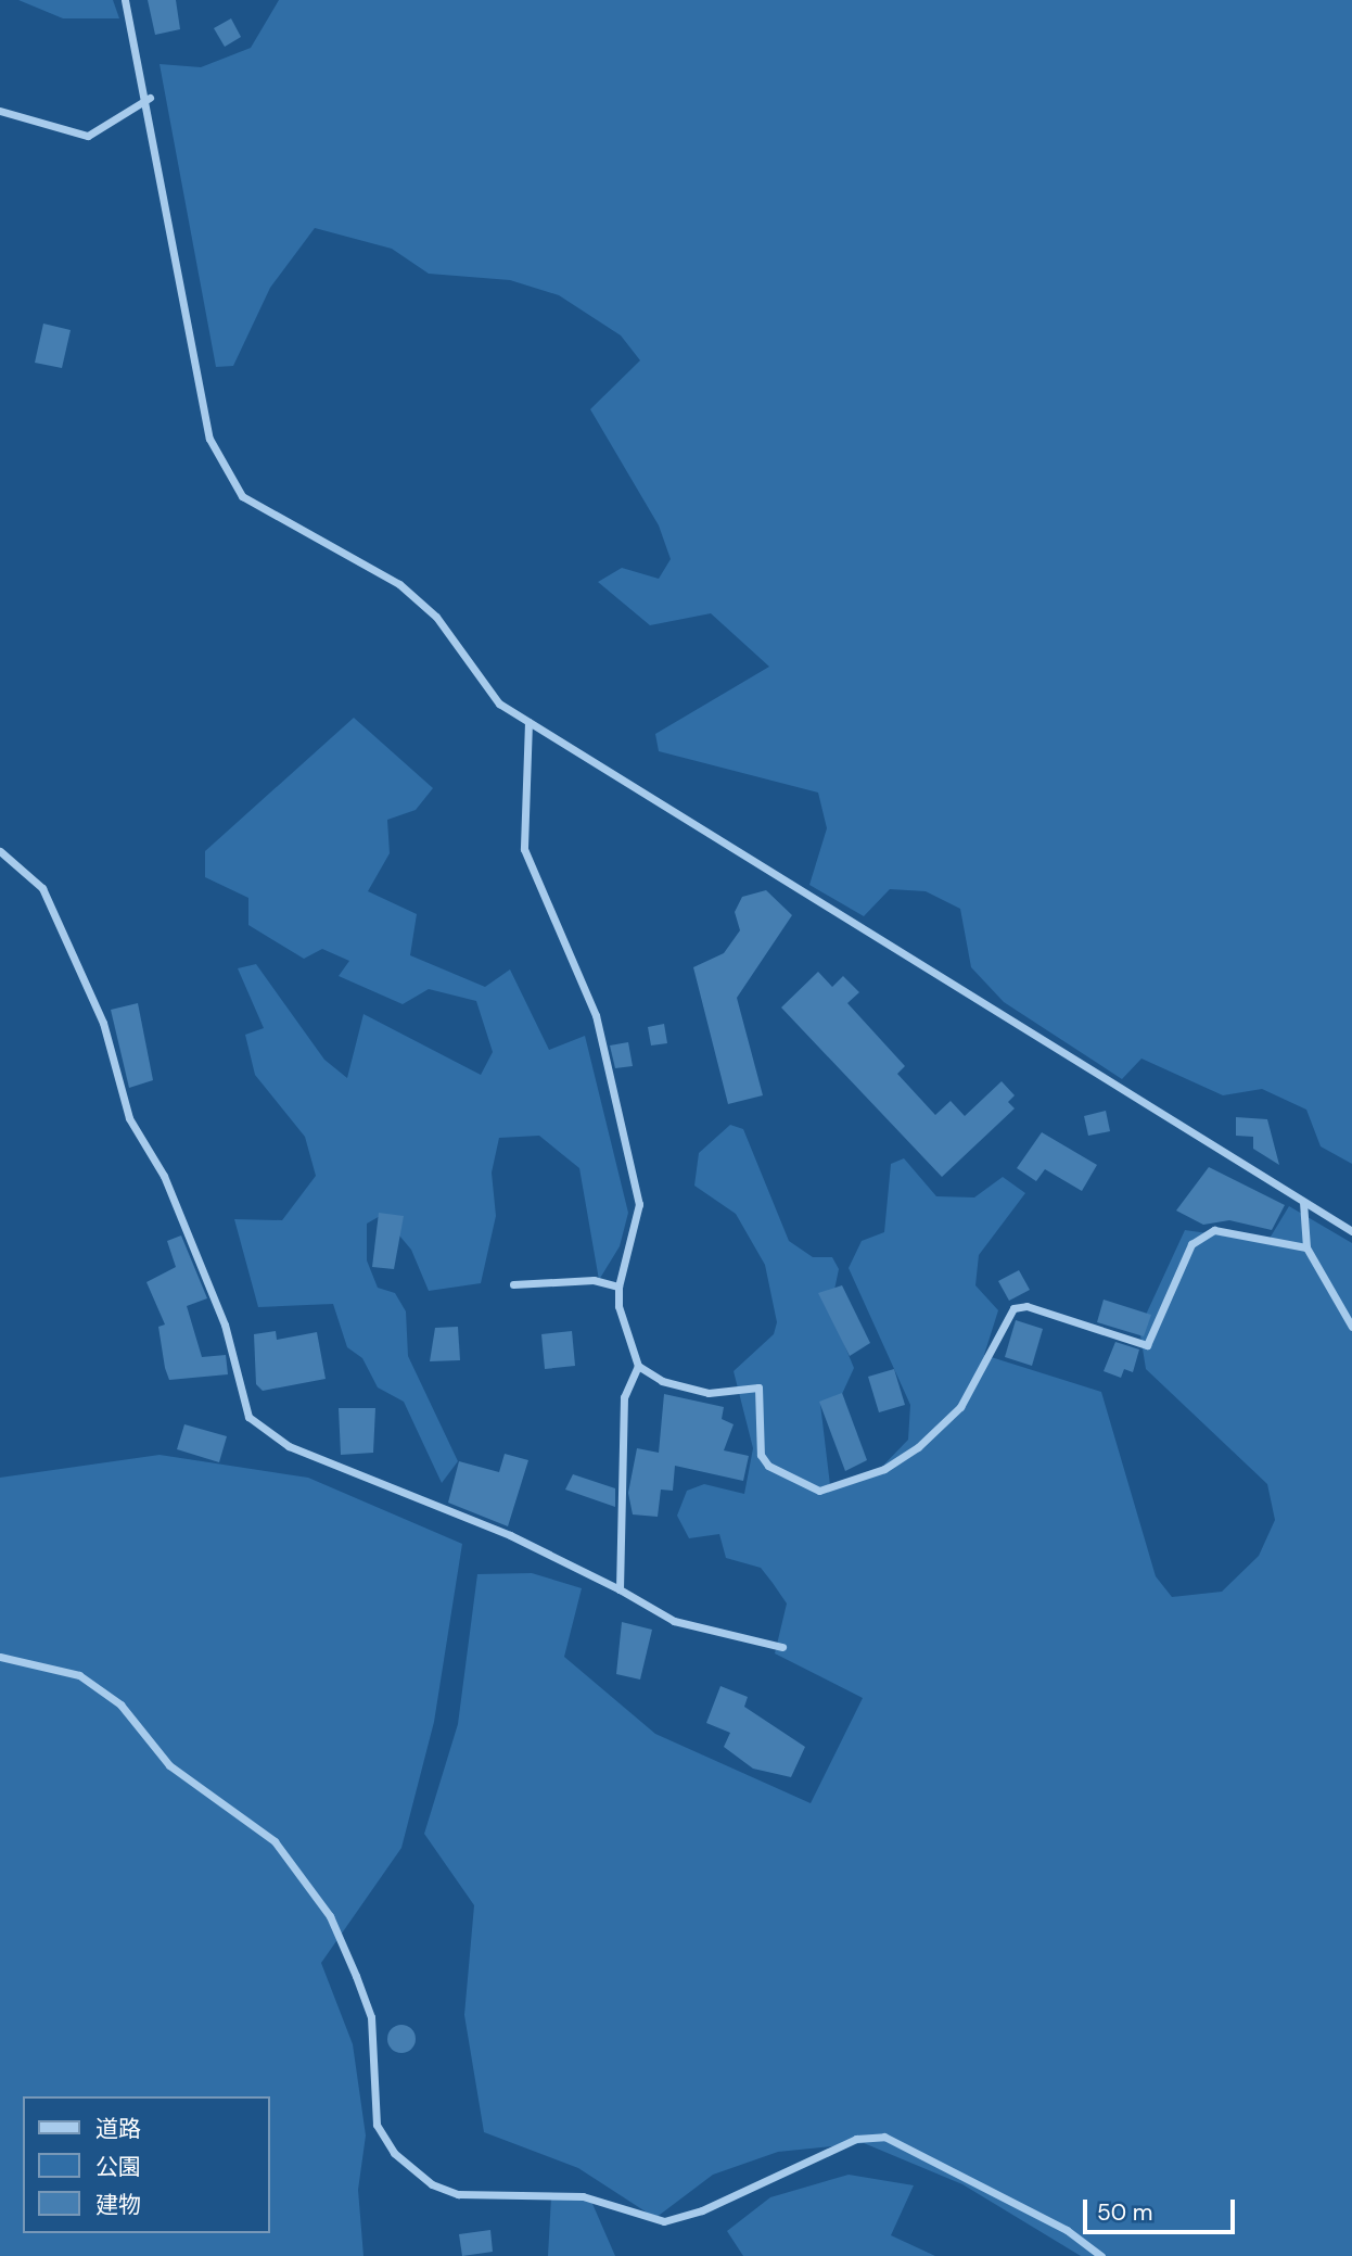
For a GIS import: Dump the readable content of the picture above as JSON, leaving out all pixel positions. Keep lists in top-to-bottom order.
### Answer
{
  "legend": ["道路", "公園", "建物"],
  "scale_bar": "50 m"
}
